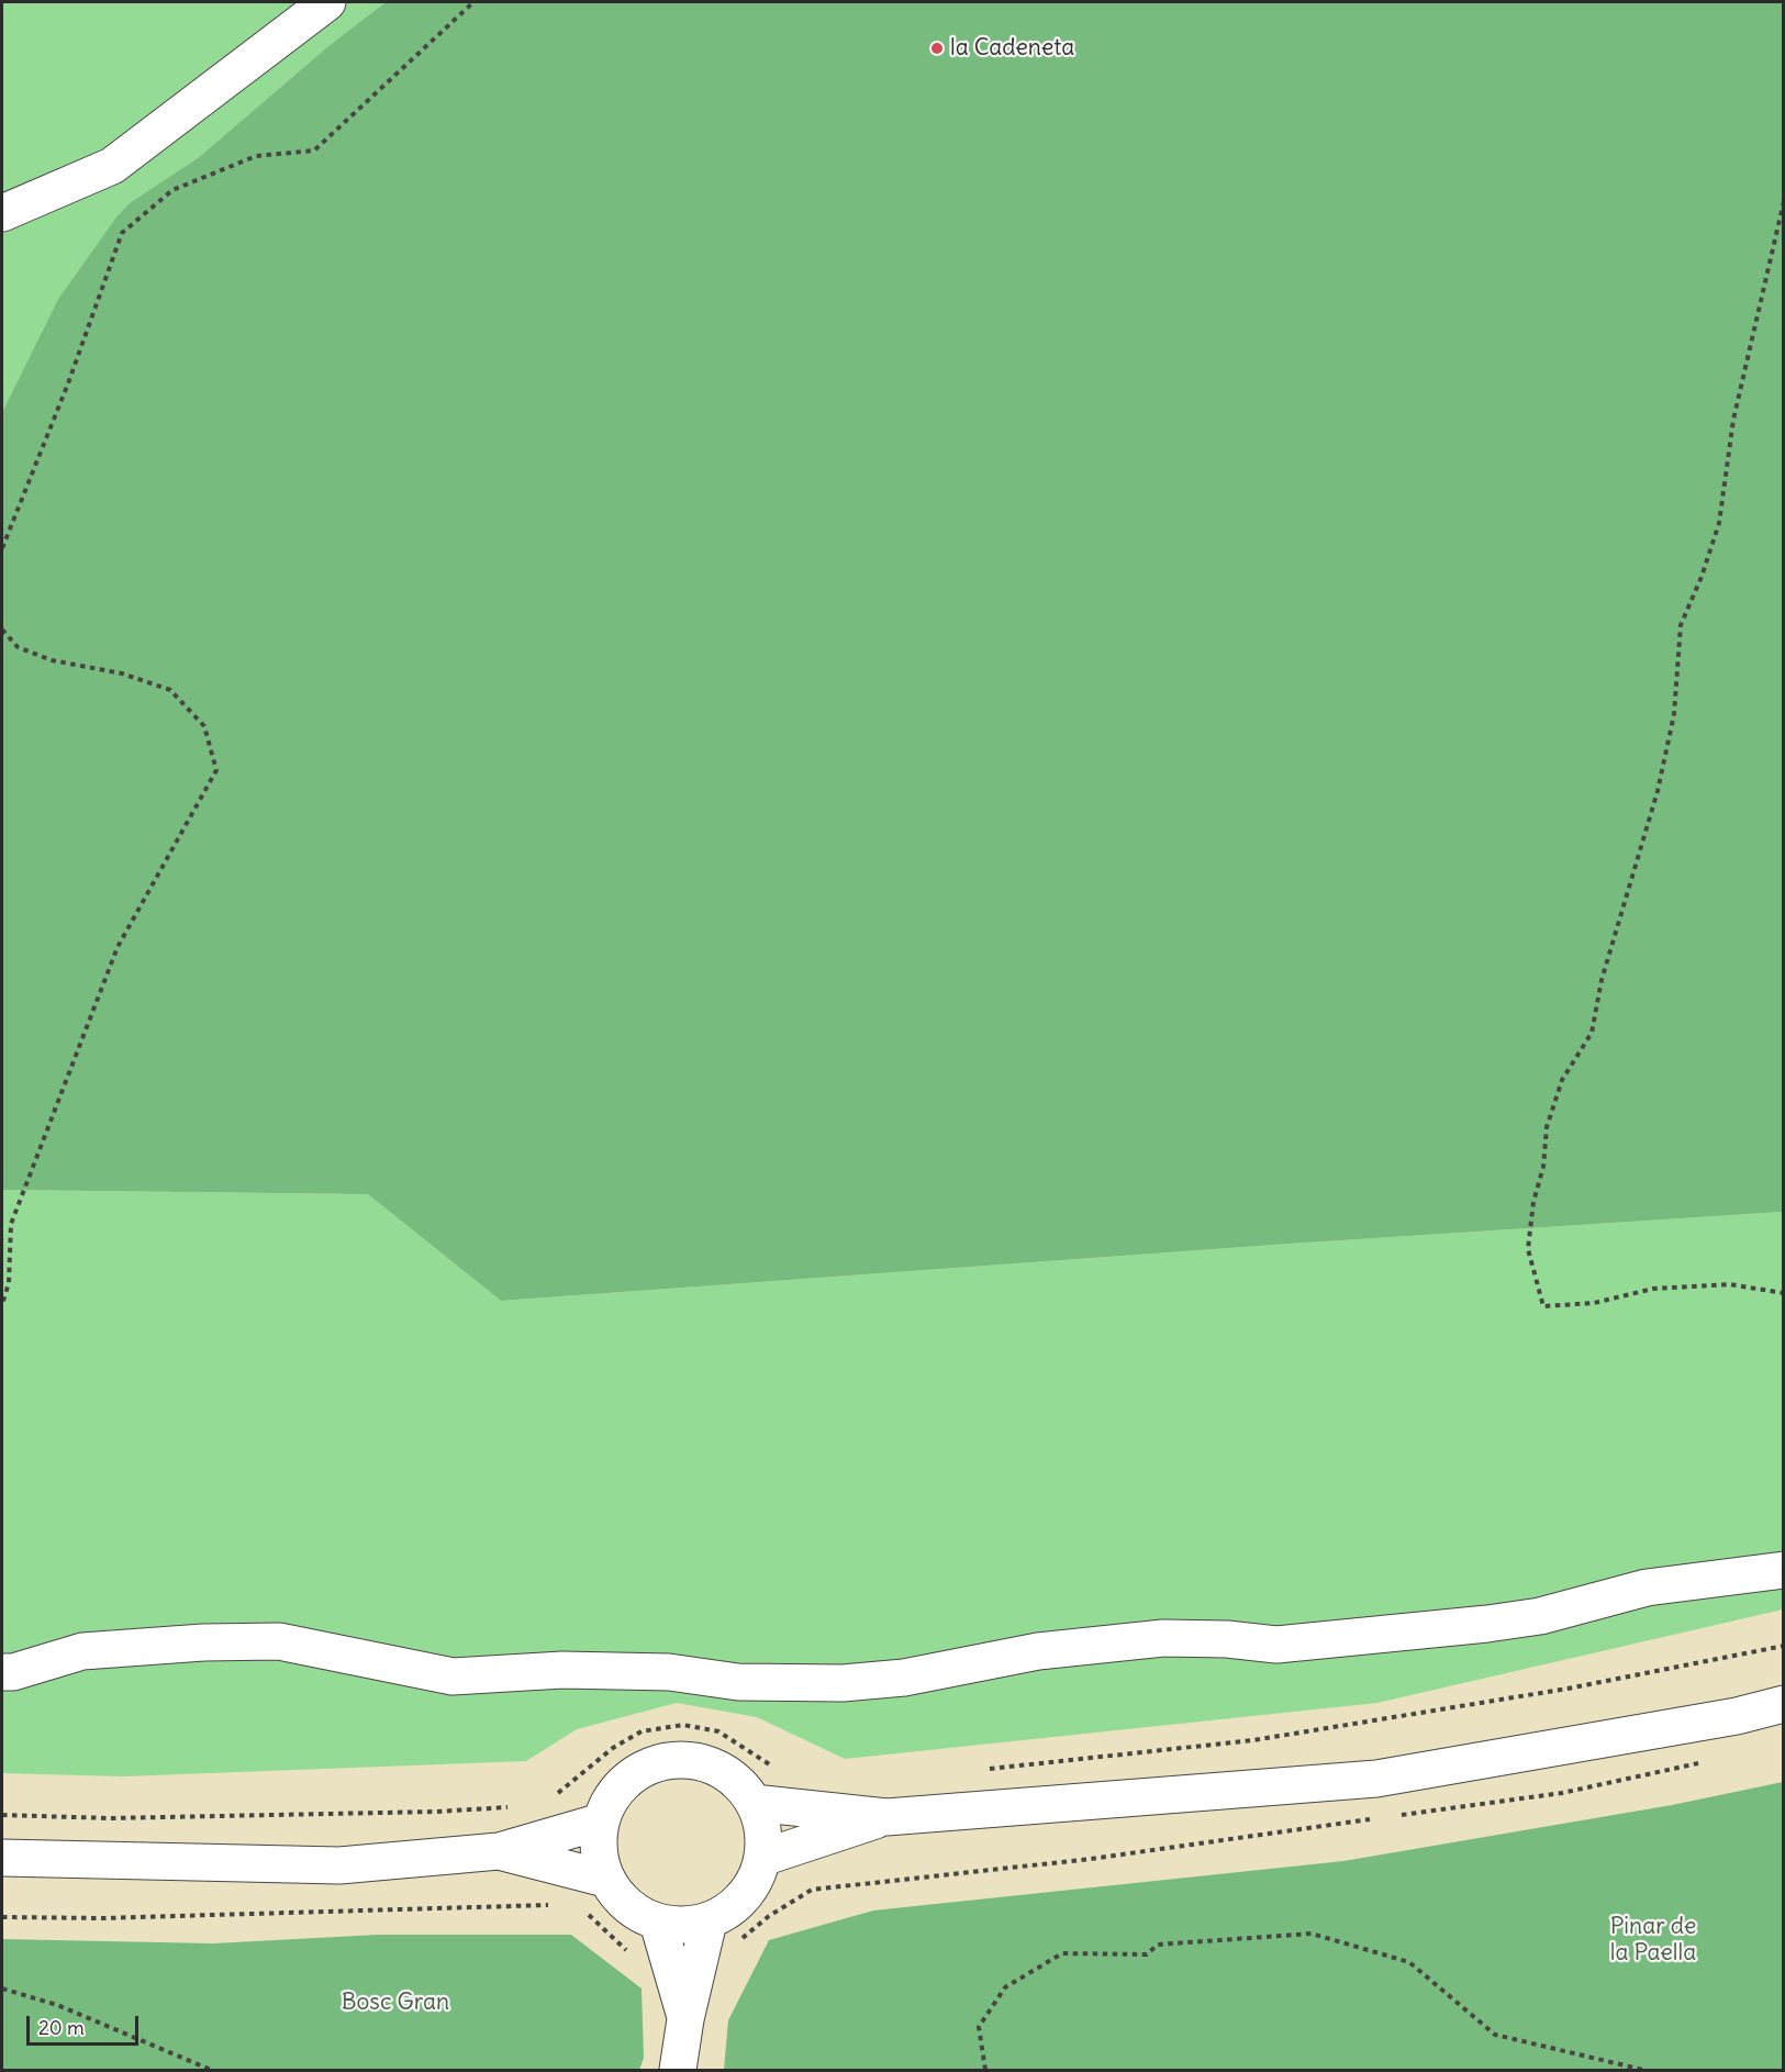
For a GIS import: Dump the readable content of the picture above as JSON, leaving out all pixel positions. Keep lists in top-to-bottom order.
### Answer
{
  "parks": ["Pinar de la Paella", "Bosc Gran"],
  "places": ["la Cadeneta"],
  "scale_bar": "20 m"
}
